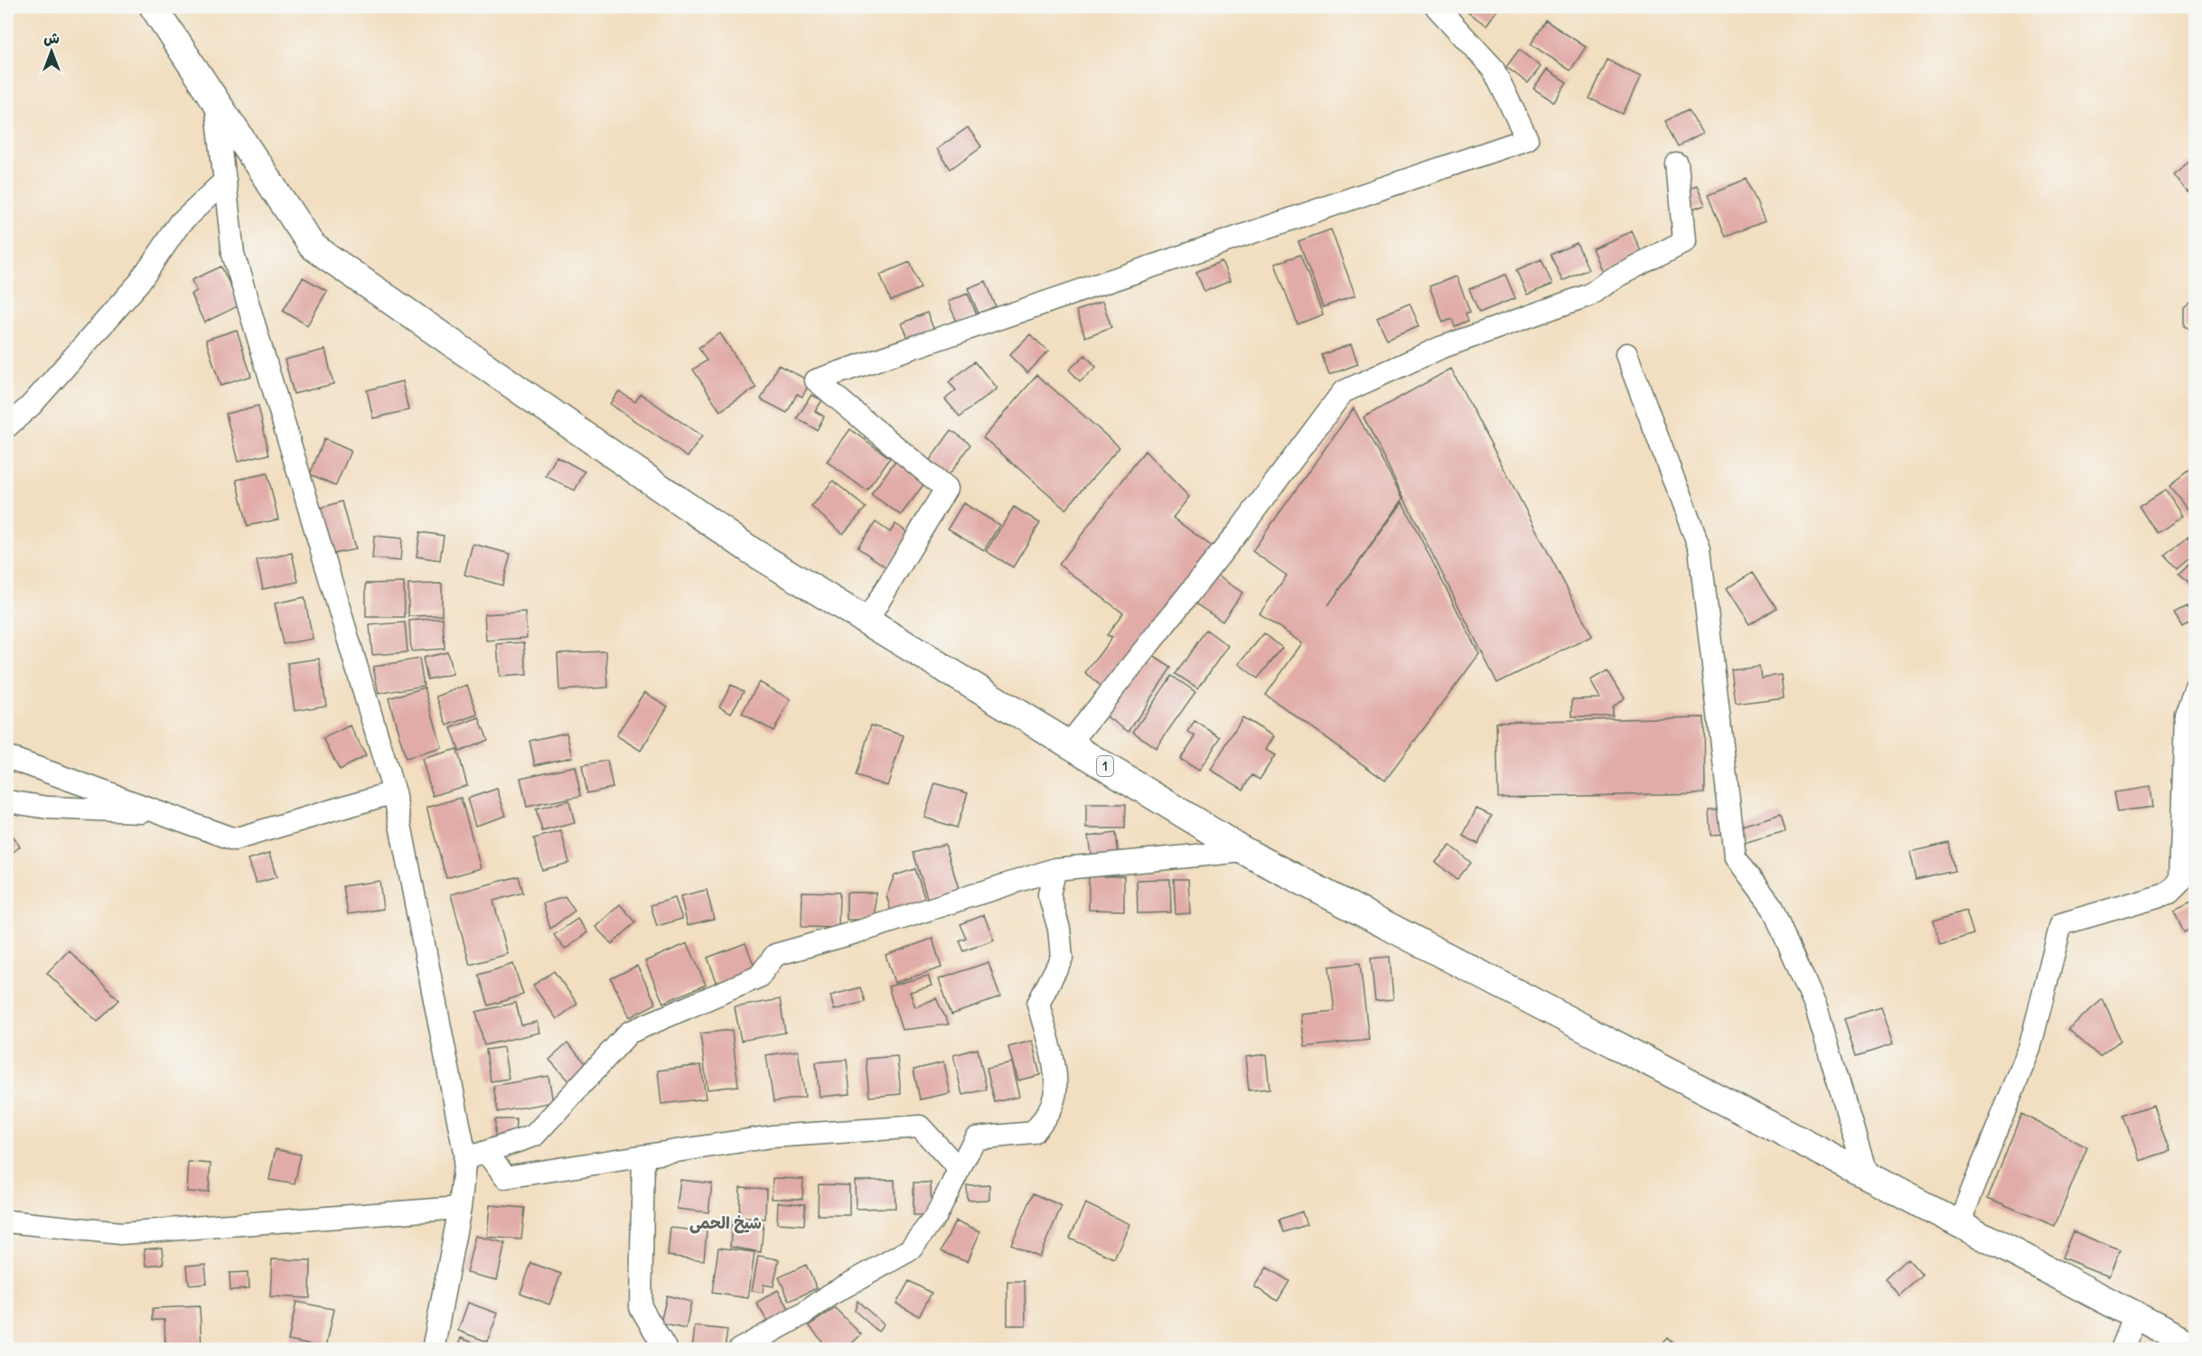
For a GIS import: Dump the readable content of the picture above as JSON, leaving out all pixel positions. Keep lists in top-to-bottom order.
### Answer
{
  "streets": {
    "main road": ["1"]
  },
  "districts": ["شيخ الحمى"],
  "north": "top"
}
